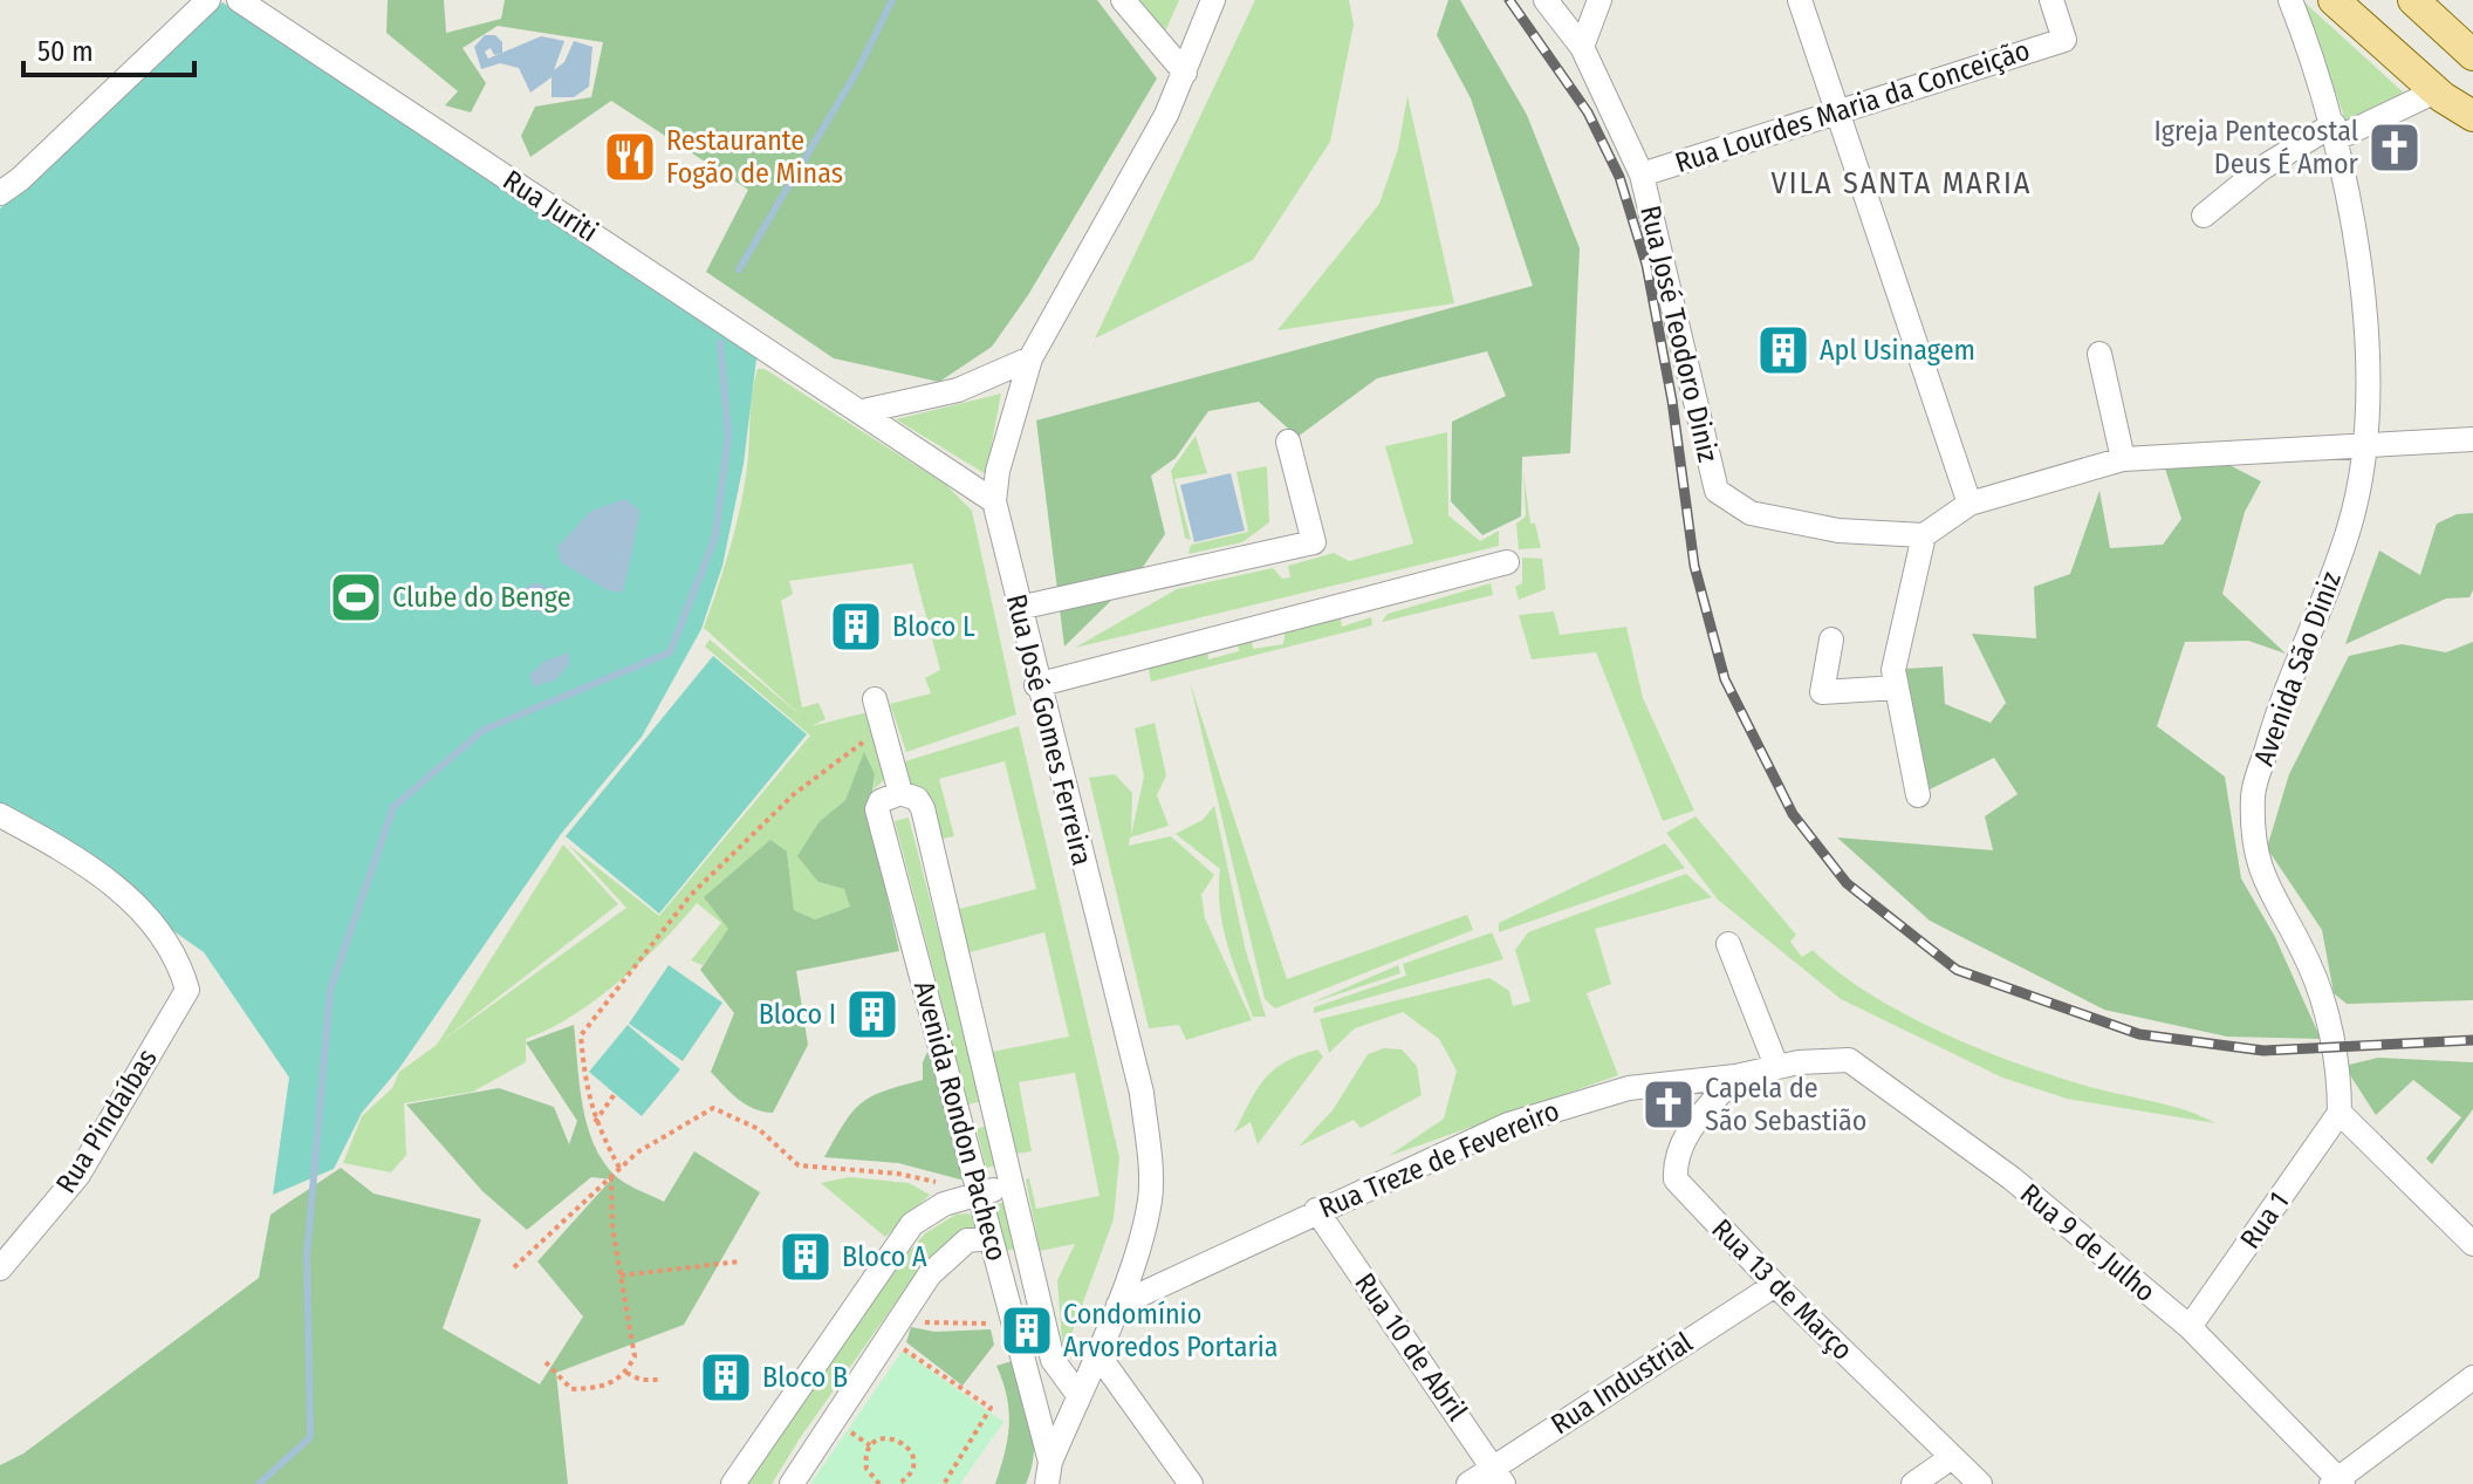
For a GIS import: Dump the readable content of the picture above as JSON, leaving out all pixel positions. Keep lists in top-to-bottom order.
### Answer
{
  "streets": {
    "street": [
      "Rua Lourdes Maria da Conceição",
      "Rua Juriti",
      "Rua José Teodoro Diniz",
      "Avenida São Diniz",
      "Rua José Gomes Ferreira",
      "Rua Pindaíbas",
      "Avenida Rondon Pacheco",
      "Rua Treze de Fevereiro",
      "Rua 1",
      "Rua 9 de Julho",
      "Rua 13 de Março",
      "Rua 10 de Abril",
      "Rua Industrial"
    ]
  },
  "crossings": [
    ["Rua Lourdes Maria da Conceição", "Rua José Teodoro Diniz"],
    ["Rua Juriti", "Rua José Gomes Ferreira"],
    ["Avenida São Diniz", "Rua 1"],
    ["Rua José Gomes Ferreira", "Avenida Rondon Pacheco"],
    ["Rua José Gomes Ferreira", "Rua Treze de Fevereiro"],
    ["Rua Treze de Fevereiro", "Rua 9 de Julho"],
    ["Rua Treze de Fevereiro", "Rua 13 de Março"],
    ["Rua Treze de Fevereiro", "Rua 10 de Abril"],
    ["Rua 1", "Rua 9 de Julho"],
    ["Rua 13 de Março", "Rua Industrial"],
    ["Rua 10 de Abril", "Rua Industrial"]
  ],
  "districts": ["VILA SANTA MARIA"],
  "places": {
    "church": ["Igreja Pentecostal Deus É Amor", "Capela de São Sebastião"],
    "restaurant": ["Restaurante Fogão de Minas"],
    "building": [
      "Apl Usinagem",
      "Bloco L",
      "Bloco I",
      "Bloco A",
      "Condomínio Arvoredos Portaria",
      "Bloco B"
    ],
    "sports": ["Clube do Benge"]
  },
  "scale_bar": "50 m"
}
